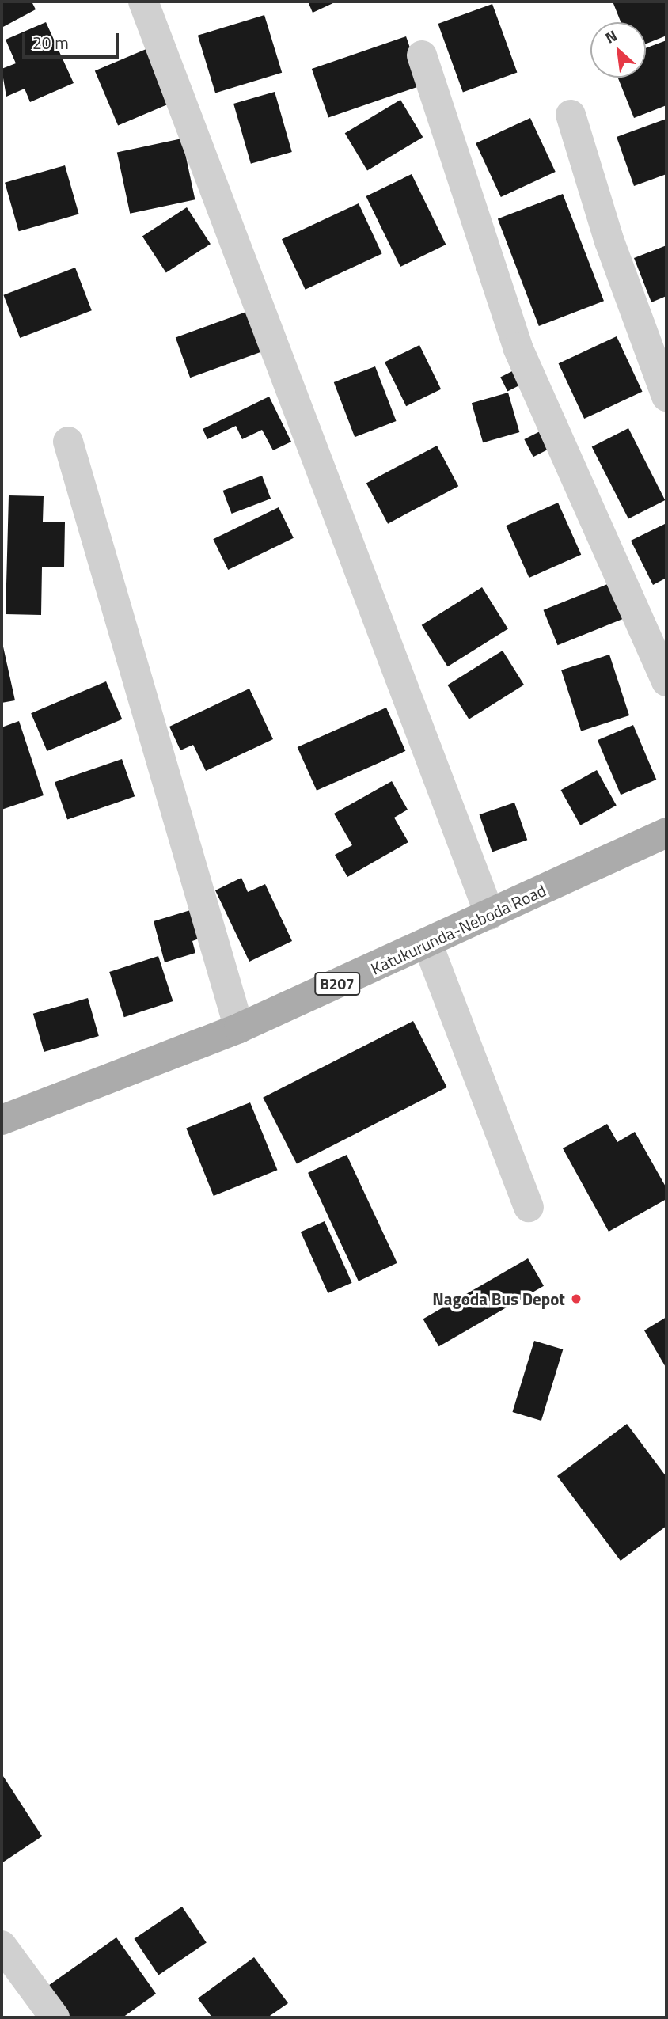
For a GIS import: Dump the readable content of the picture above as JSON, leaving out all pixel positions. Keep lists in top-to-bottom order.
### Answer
{
  "streets": {
    "main road": ["Katukurunda-Neboda Road", "B207"]
  },
  "places": ["Nagoda Bus Depot"],
  "scale_bar": "20 m",
  "north": "top left"
}
